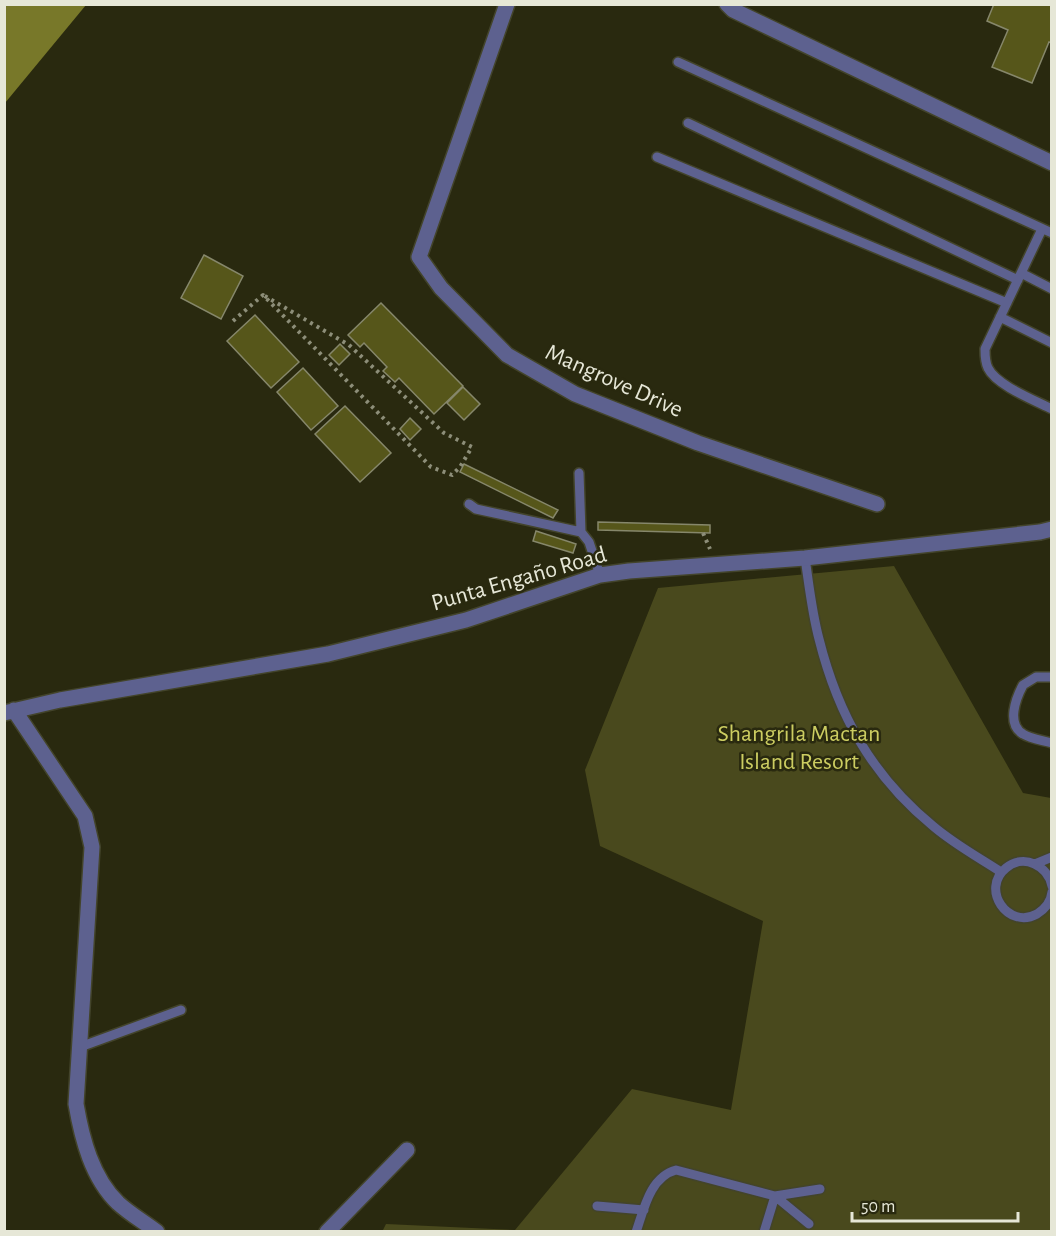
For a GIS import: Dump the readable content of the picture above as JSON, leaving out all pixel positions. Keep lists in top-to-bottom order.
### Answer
{
  "streets": {
    "street": ["Mangrove Drive", "Punta Engaño Road"]
  },
  "parks": ["Shangrila Mactan Island Resort"],
  "scale_bar": "50 m"
}
